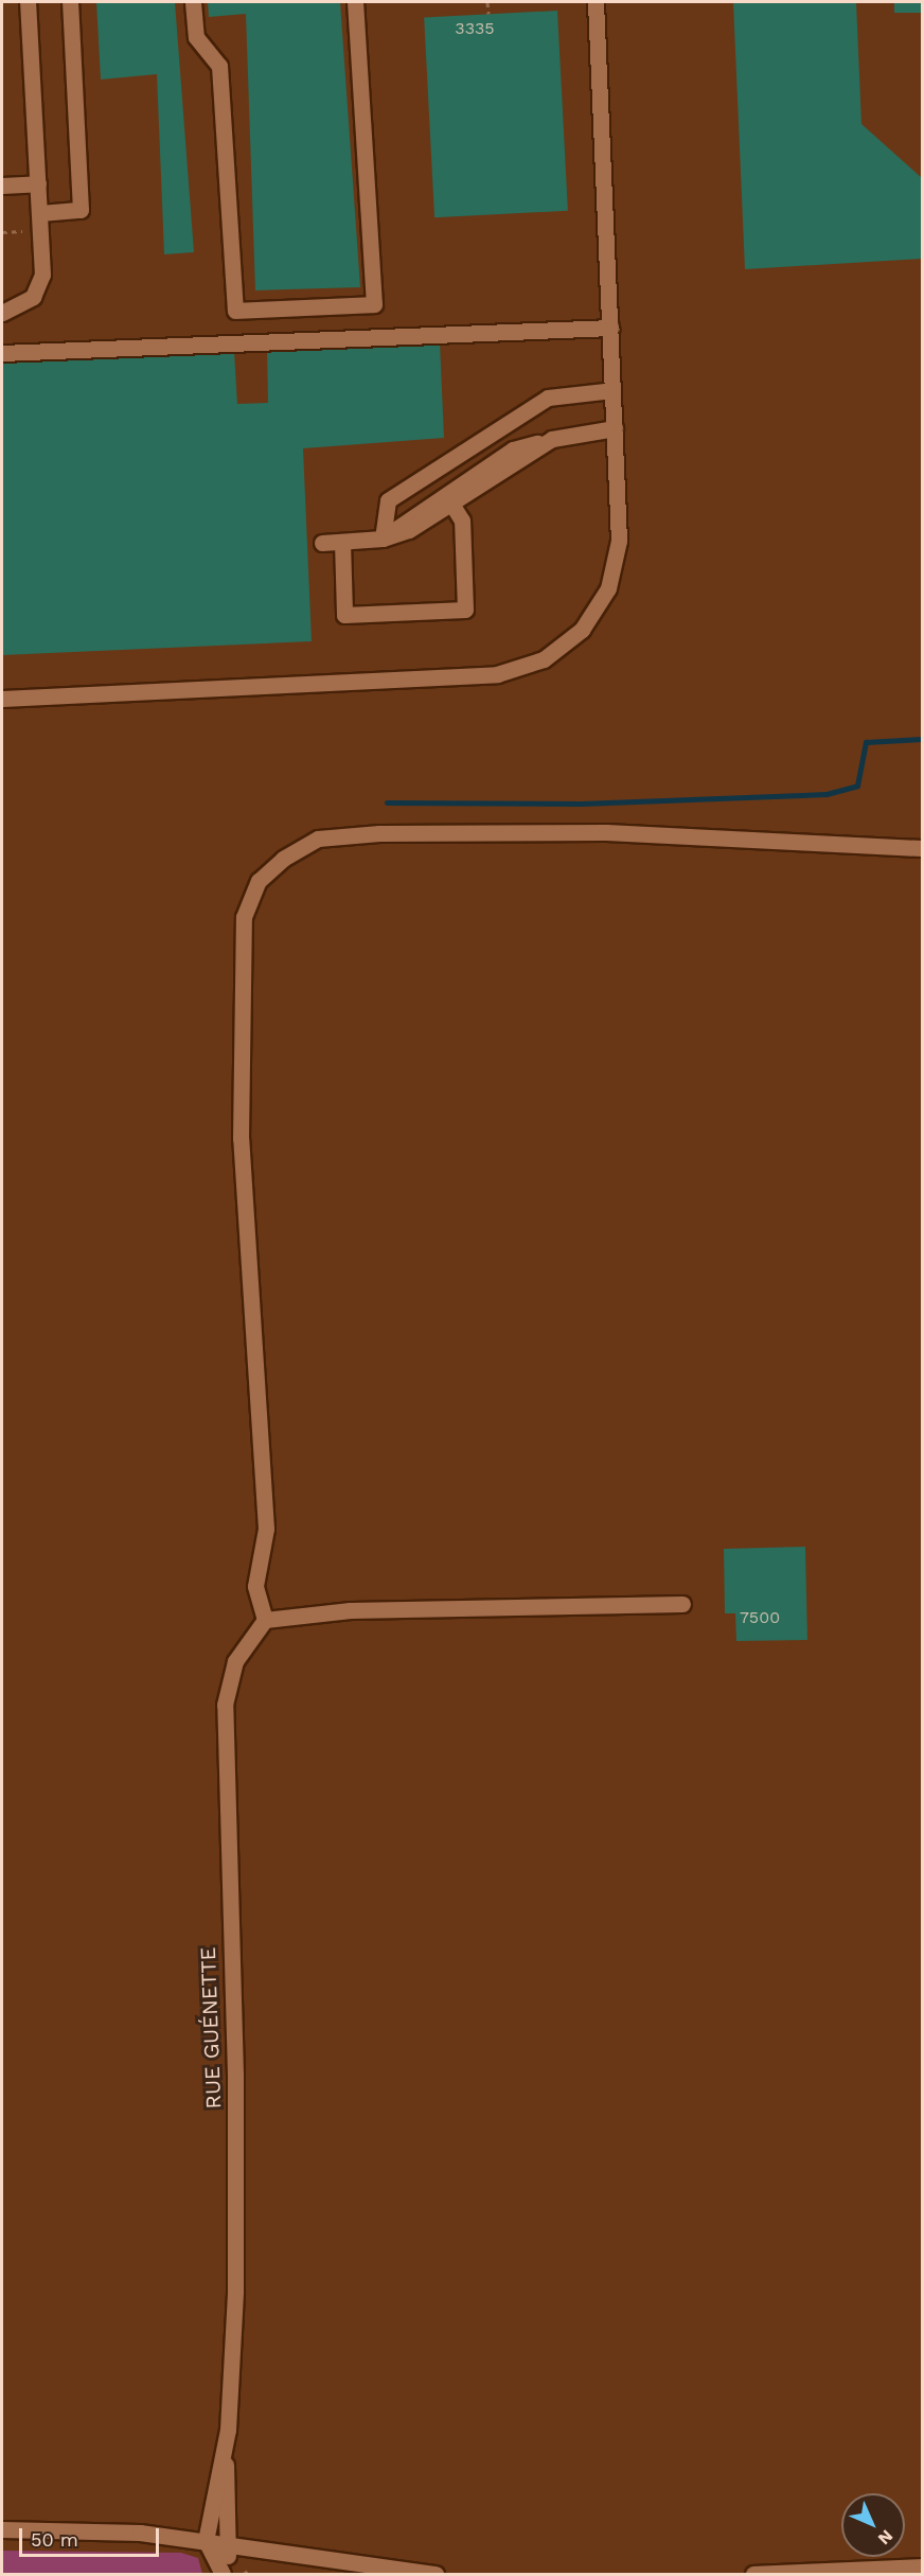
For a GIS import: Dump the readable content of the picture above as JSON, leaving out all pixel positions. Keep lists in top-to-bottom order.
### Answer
{
  "streets": {
    "street": ["RUE GUÉNETTE"]
  },
  "house_numbers": ["3335", "7500"],
  "scale_bar": "50 m",
  "north": "bottom right"
}
